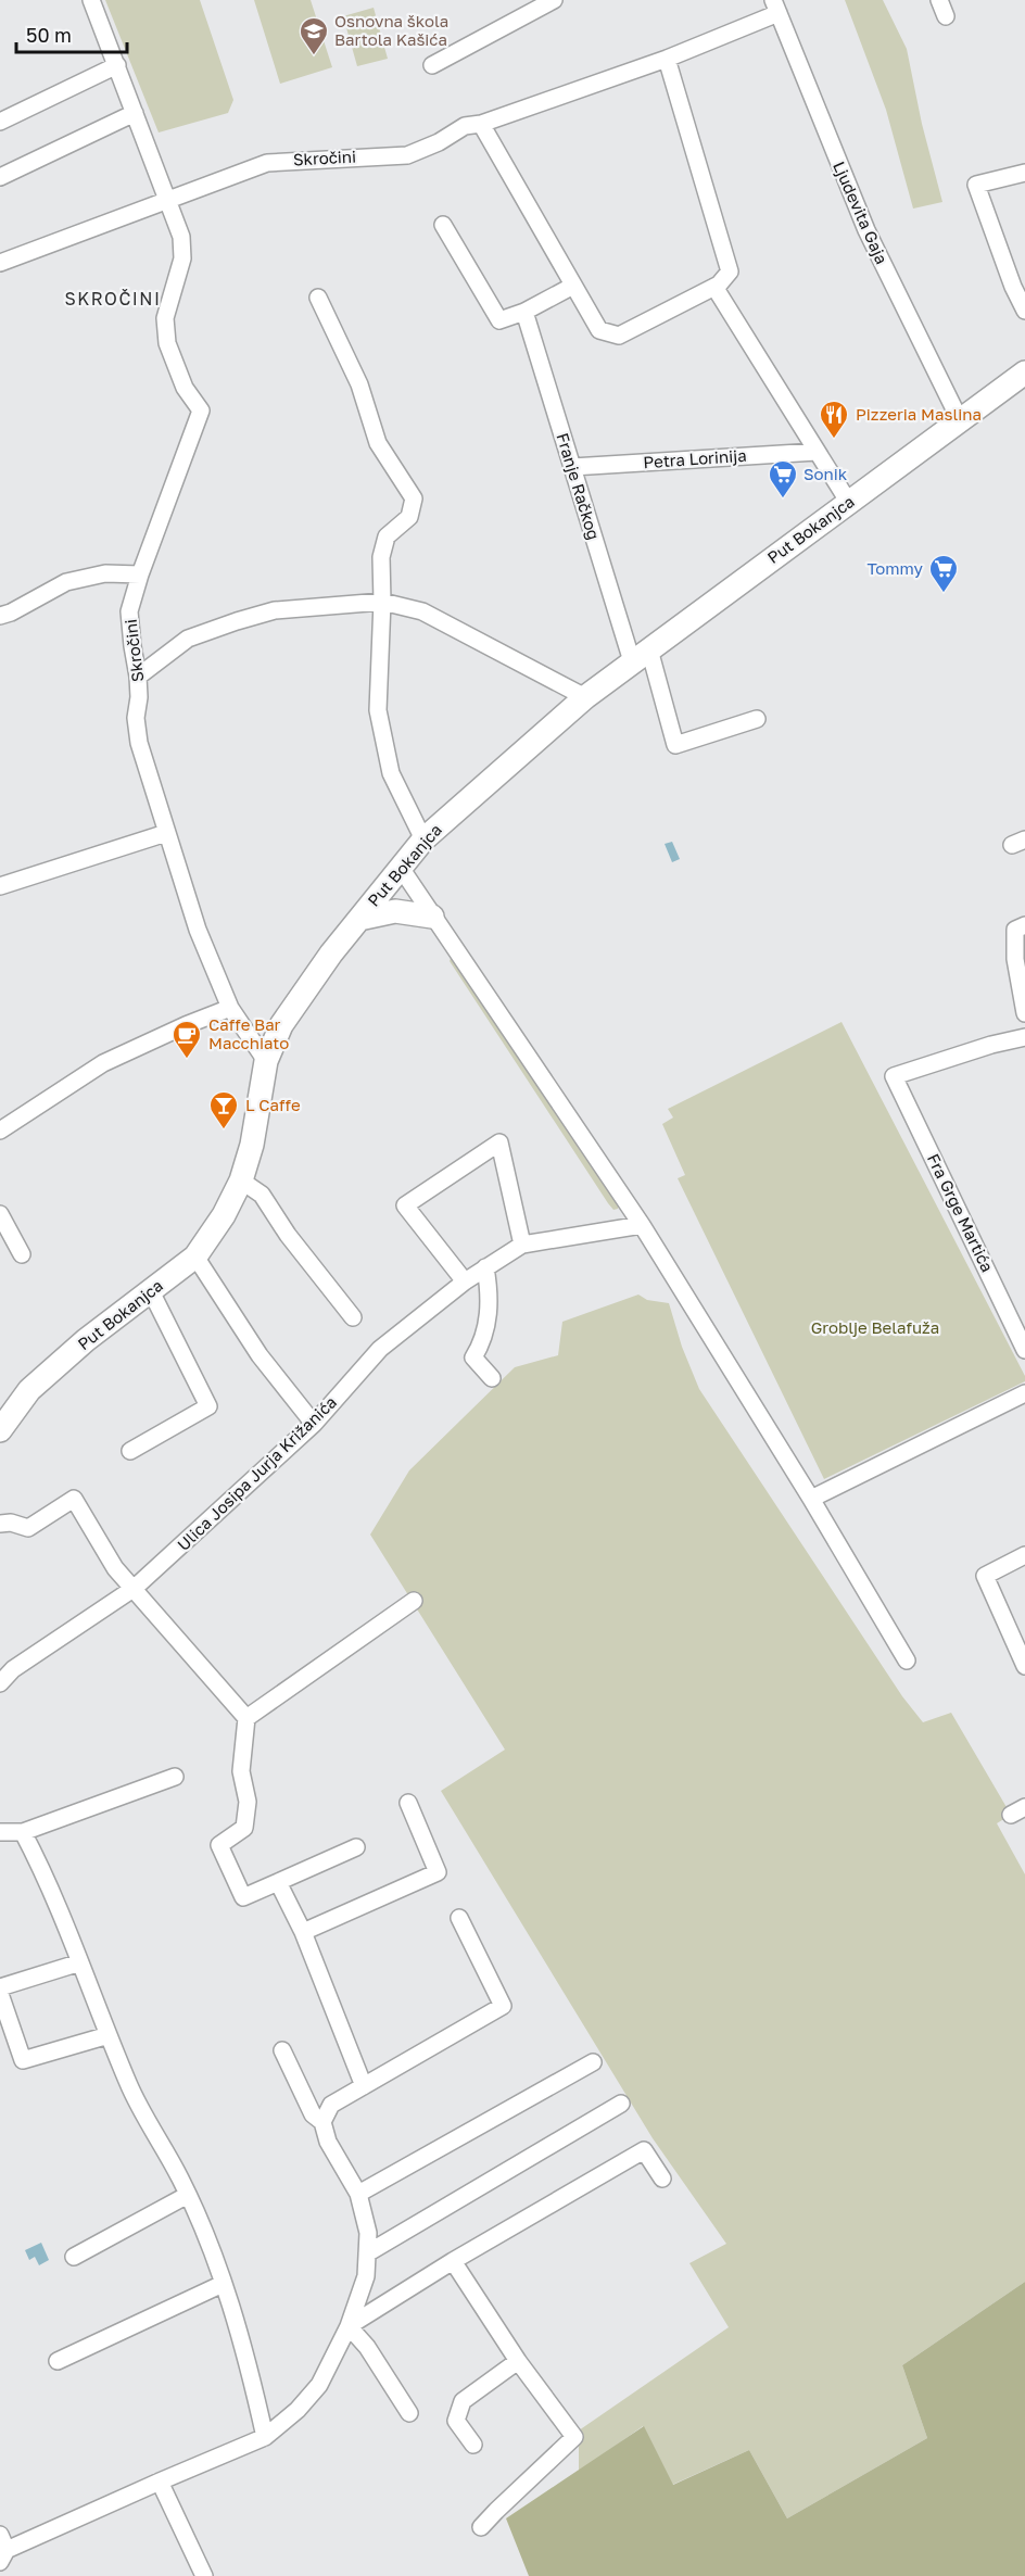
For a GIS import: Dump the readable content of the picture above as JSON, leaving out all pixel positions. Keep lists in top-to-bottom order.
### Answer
{
  "streets": {
    "main road": ["Put Bokanjca"],
    "street": [
      "Skročini",
      "Ljudevita Gaja",
      "Petra Lorinija",
      "Franje Račkog",
      "Fra Grge Martića",
      "Ulica Josipa Jurja Križanića"
    ]
  },
  "crossings": [
    ["Skročini", "Ljudevita Gaja"],
    ["Skročini", "Put Bokanjca"],
    ["Ljudevita Gaja", "Put Bokanjca"],
    ["Petra Lorinija", "Franje Račkog"],
    ["Franje Račkog", "Put Bokanjca"]
  ],
  "districts": ["SKROČINI"],
  "parks": ["Groblje Belafuža"],
  "places": {
    "school or university": ["Osnovna škola Bartola Kašića"],
    "restaurant": ["Pizzeria Maslina"],
    "supermarket": ["Sonik", "Tommy"],
    "cafe": ["Caffe Bar Macchiato"],
    "bar": ["L Caffe"]
  },
  "scale_bar": "50 m"
}
